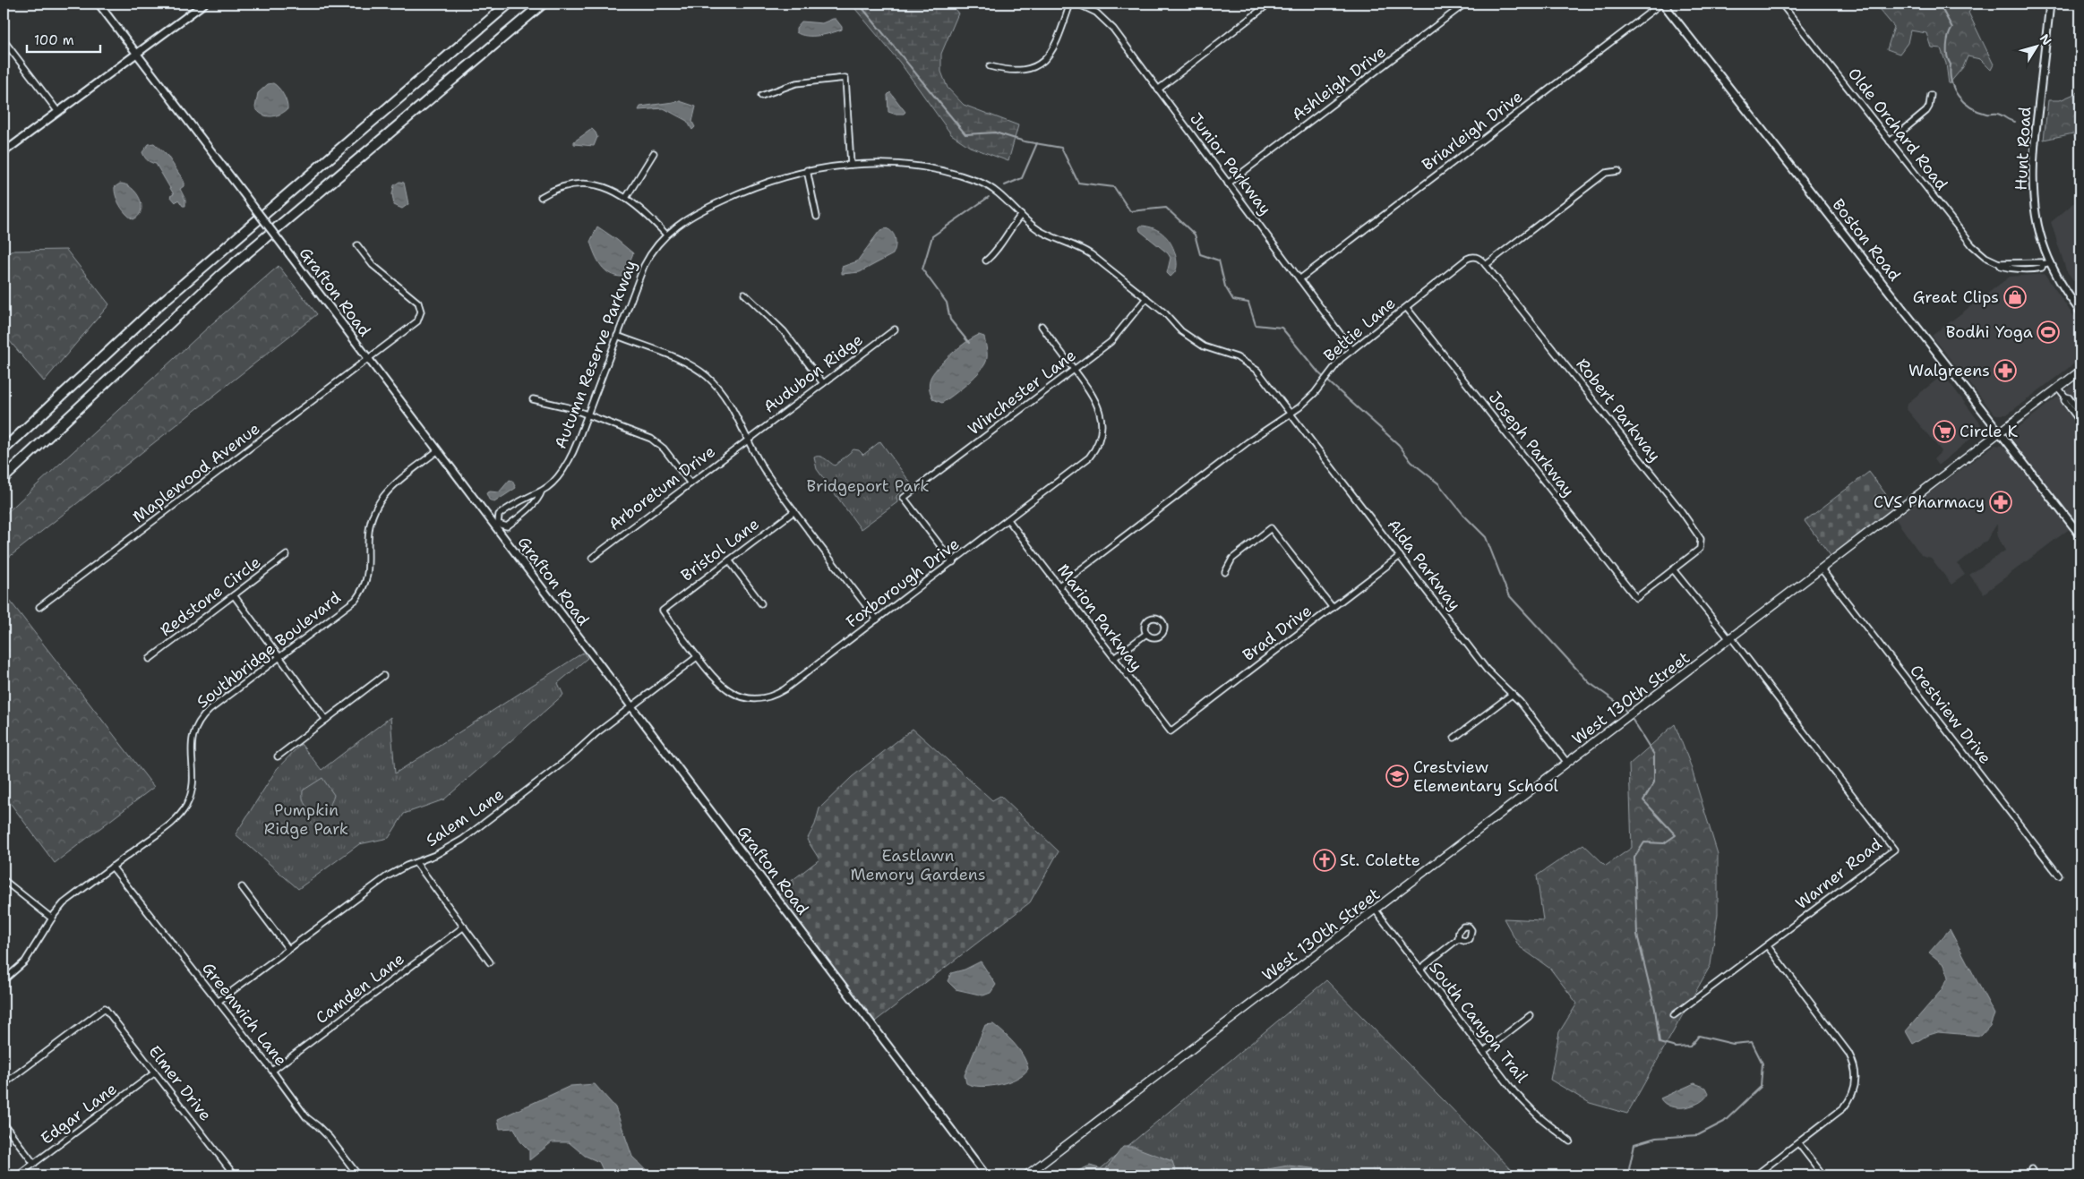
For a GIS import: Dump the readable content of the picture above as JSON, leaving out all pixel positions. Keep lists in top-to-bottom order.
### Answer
{
  "streets": {
    "main road": ["West 130th Street"],
    "street": [
      "Ashleigh Drive",
      "Olde Orchard Road",
      "Briarleigh Drive",
      "Hunt Road",
      "Junior Parkway",
      "Boston Road",
      "Grafton Road",
      "Bettie Lane",
      "Autumn Reserve Parkway",
      "Audubon Ridge",
      "Winchester Lane",
      "Robert Parkway",
      "Joseph Parkway",
      "Maplewood Avenue",
      "Arboretum Drive",
      "Bristol Lane",
      "Alda Parkway",
      "Foxborough Drive",
      "Redstone Circle",
      "Marion Parkway",
      "Brad Drive",
      "Southbridge Boulevard",
      "Crestview Drive",
      "Salem Lane",
      "Warner Road",
      "Camden Lane",
      "Greenwich Lane",
      "South Canyon Trail",
      "Elmer Drive",
      "Edgar Lane"
    ]
  },
  "crossings": [
    ["Ashleigh Drive", "Junior Parkway"],
    ["Olde Orchard Road", "Hunt Road"],
    ["Briarleigh Drive", "Junior Parkway"],
    ["Briarleigh Drive", "Boston Road"],
    ["Junior Parkway", "Bettie Lane"],
    ["Boston Road", "West 130th Street"],
    ["Grafton Road", "Autumn Reserve Parkway"],
    ["Grafton Road", "Maplewood Avenue"],
    ["Grafton Road", "Southbridge Boulevard"],
    ["Grafton Road", "Salem Lane"],
    ["Bettie Lane", "Robert Parkway"],
    ["Bettie Lane", "Joseph Parkway"],
    ["Bettie Lane", "Alda Parkway"],
    ["Bettie Lane", "Marion Parkway"],
    ["Autumn Reserve Parkway", "Winchester Lane"],
    ["Autumn Reserve Parkway", "Alda Parkway"],
    ["Audubon Ridge", "Arboretum Drive"],
    ["Winchester Lane", "Foxborough Drive"],
    ["Robert Parkway", "Joseph Parkway"],
    ["Bristol Lane", "Foxborough Drive"],
    ["Alda Parkway", "Brad Drive"],
    ["Alda Parkway", "West 130th Street"],
    ["Foxborough Drive", "Marion Parkway"],
    ["Foxborough Drive", "Salem Lane"],
    ["Marion Parkway", "Brad Drive"],
    ["Southbridge Boulevard", "Greenwich Lane"],
    ["West 130th Street", "Crestview Drive"],
    ["West 130th Street", "Warner Road"],
    ["West 130th Street", "South Canyon Trail"],
    ["Salem Lane", "Greenwich Lane"],
    ["Camden Lane", "Greenwich Lane"],
    ["Elmer Drive", "Edgar Lane"]
  ],
  "parks": ["Bridgeport Park", "Pumpkin Ridge Park", "Eastlawn Memory Gardens"],
  "places": {
    "shop": ["Great Clips"],
    "sports": ["Bodhi Yoga"],
    "pharmacy": ["Walgreens", "CVS Pharmacy"],
    "supermarket": ["Circle K"],
    "school or university": ["Crestview Elementary School"],
    "church": ["St. Colette"]
  },
  "scale_bar": "100 m",
  "north": "top right"
}
